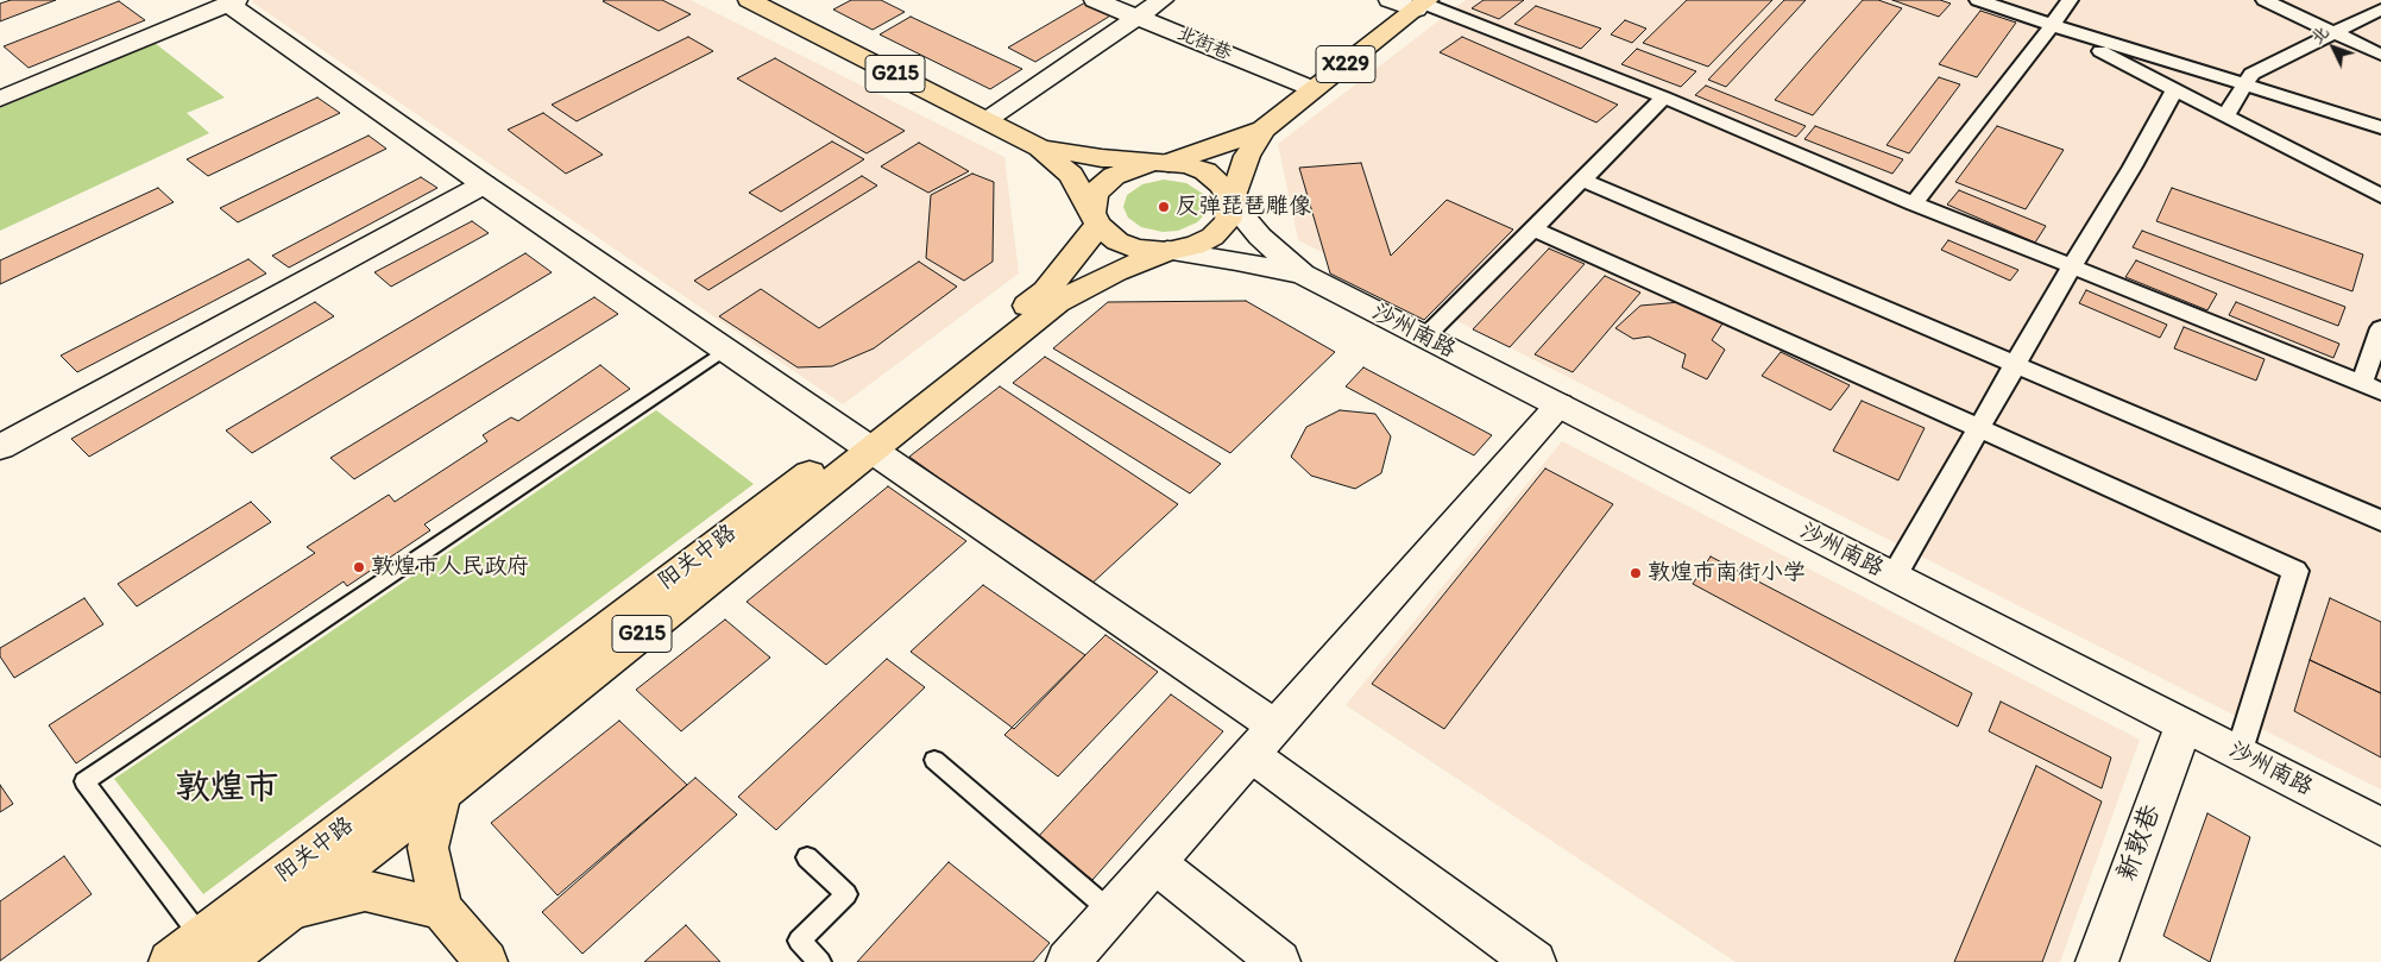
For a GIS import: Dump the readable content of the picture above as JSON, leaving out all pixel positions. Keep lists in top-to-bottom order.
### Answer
{
  "streets": {
    "main road": ["X229", "G215", "阳关中路"],
    "street": ["北街巷", "沙州南路", "新敦巷"]
  },
  "crossings": [
    ["北街巷", "X229"],
    ["X229", "G215"],
    ["X229", "阳关中路"],
    ["G215", "阳关中路"],
    ["沙州南路", "新敦巷"]
  ],
  "districts": ["敦煌市"],
  "places": ["反弹琵琶雕像", "敦煌市人民政府", "敦煌市南街小学"],
  "north": "top left"
}
